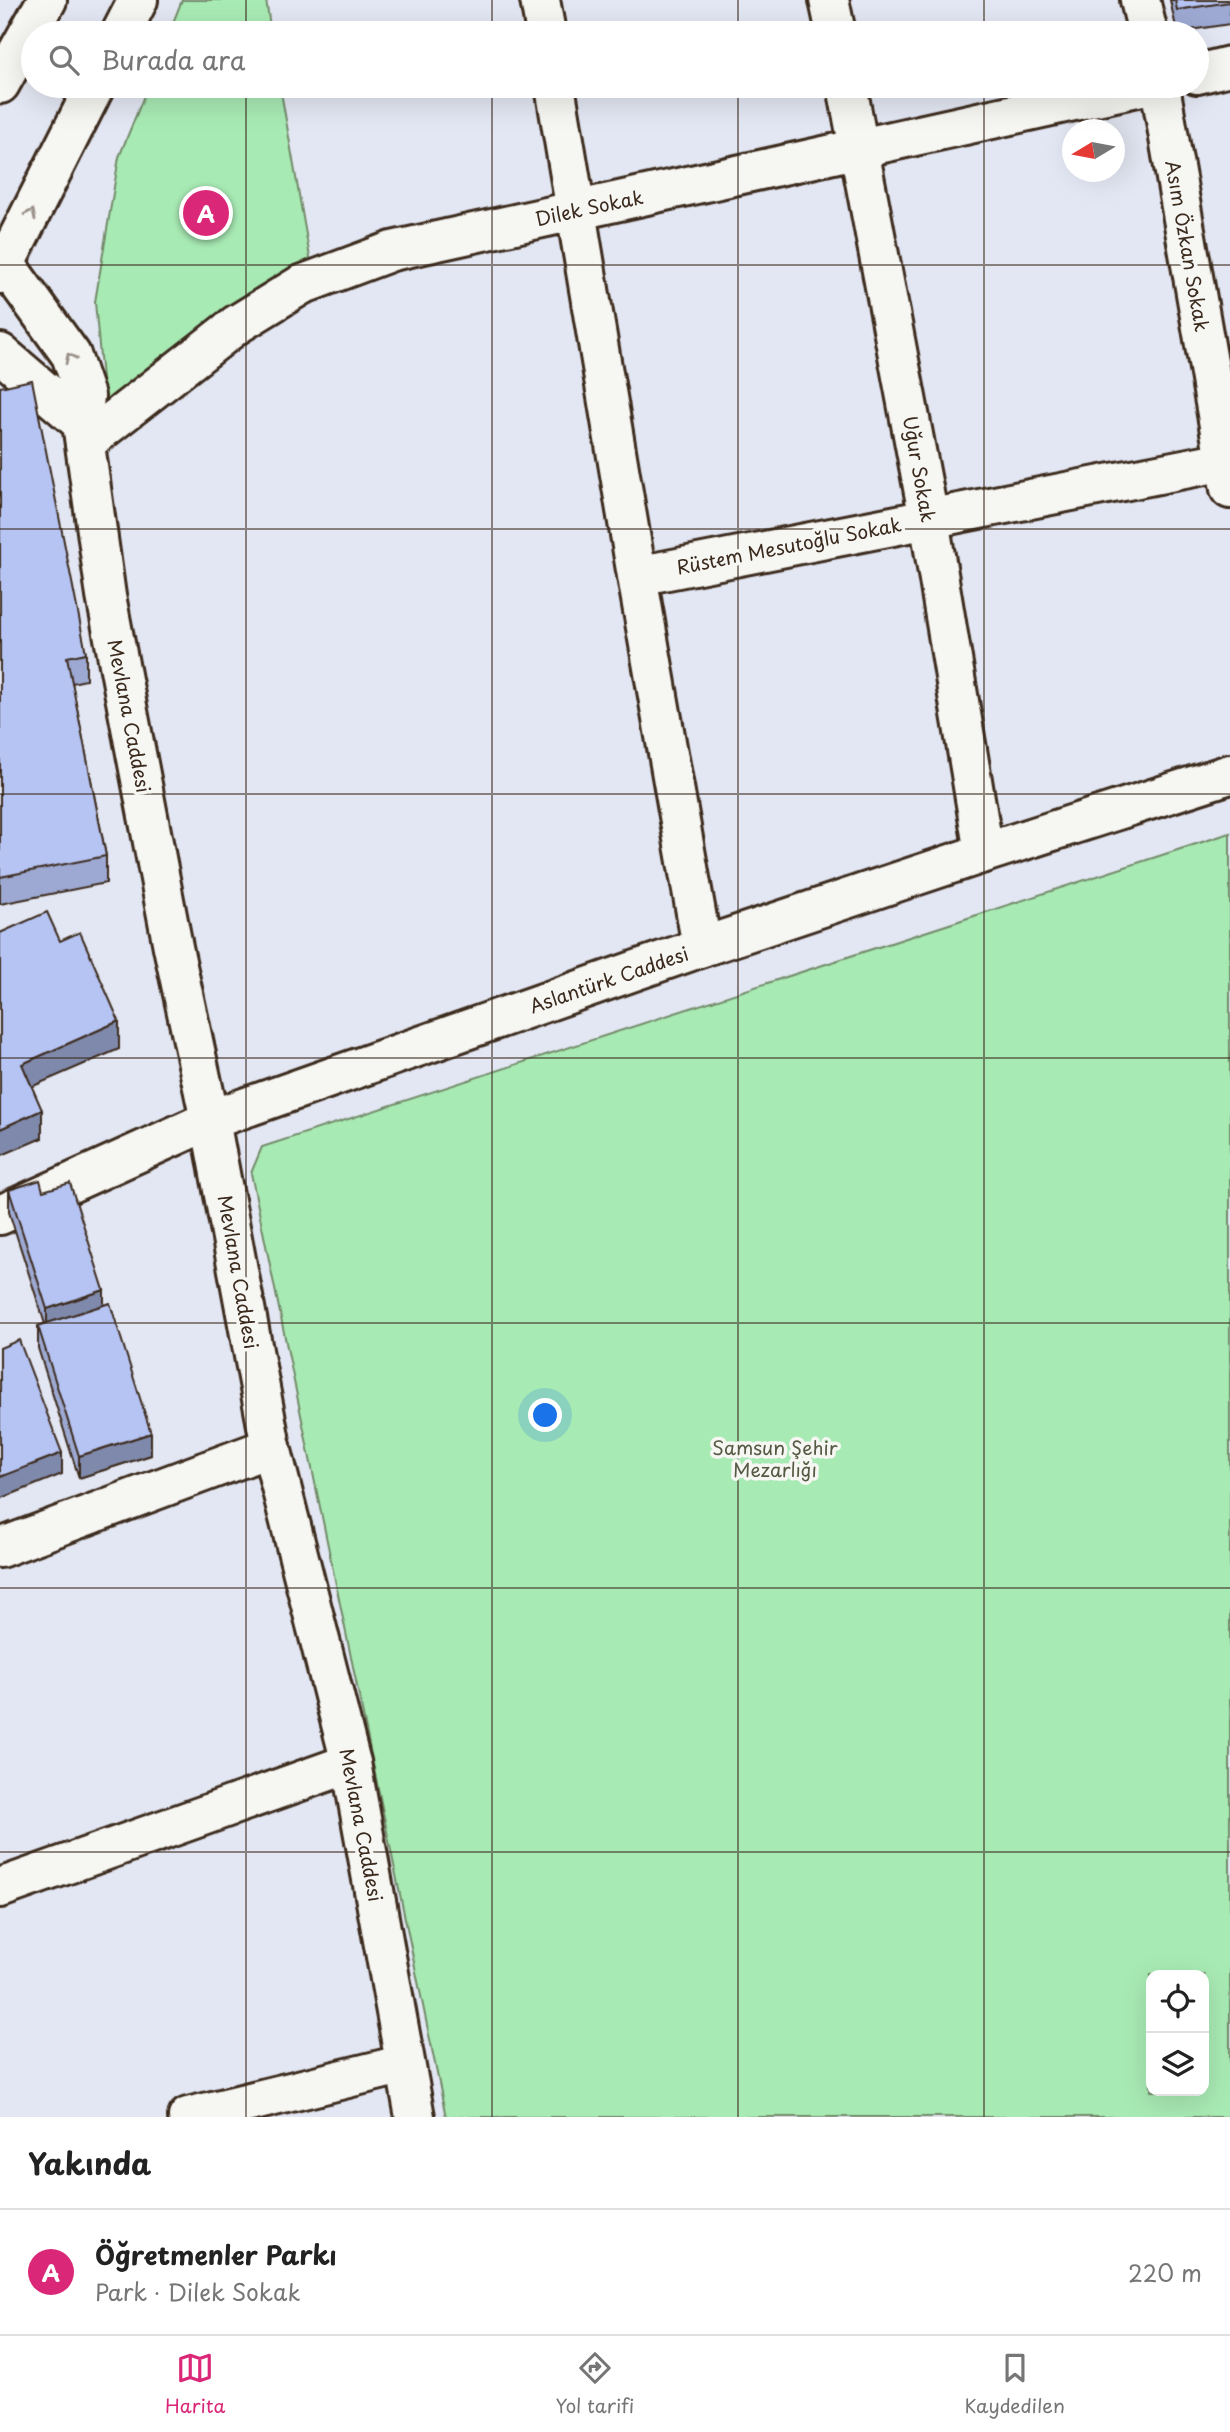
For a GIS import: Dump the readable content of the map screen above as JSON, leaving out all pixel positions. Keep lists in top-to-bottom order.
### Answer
{
  "streets": {
    "street": [
      "Dilek Sokak",
      "Asım Özkan Sokak",
      "Uğur Sokak",
      "Rüstem Mesutoğlu Sokak",
      "Mevlana Caddesi",
      "Aslantürk Caddesi"
    ]
  },
  "crossings": [
    ["Dilek Sokak", "Uğur Sokak"],
    ["Dilek Sokak", "Mevlana Caddesi"],
    ["Asım Özkan Sokak", "Rüstem Mesutoğlu Sokak"],
    ["Uğur Sokak", "Rüstem Mesutoğlu Sokak"],
    ["Uğur Sokak", "Aslantürk Caddesi"],
    ["Mevlana Caddesi", "Aslantürk Caddesi"]
  ],
  "parks": ["Samsun Şehir Mezarlığı"],
  "north": "left",
  "page": {
    "search": "Burada ara",
    "pins": "A",
    "heading": "Yakında",
    "list": [
      {
        "mark": "A",
        "name": "Öğretmenler Parkı",
        "note": "Park · Dilek Sokak",
        "value": "220 m"
      }
    ],
    "nav": ["Harita", "Yol tarifi", "Kaydedilen"]
  }
}
